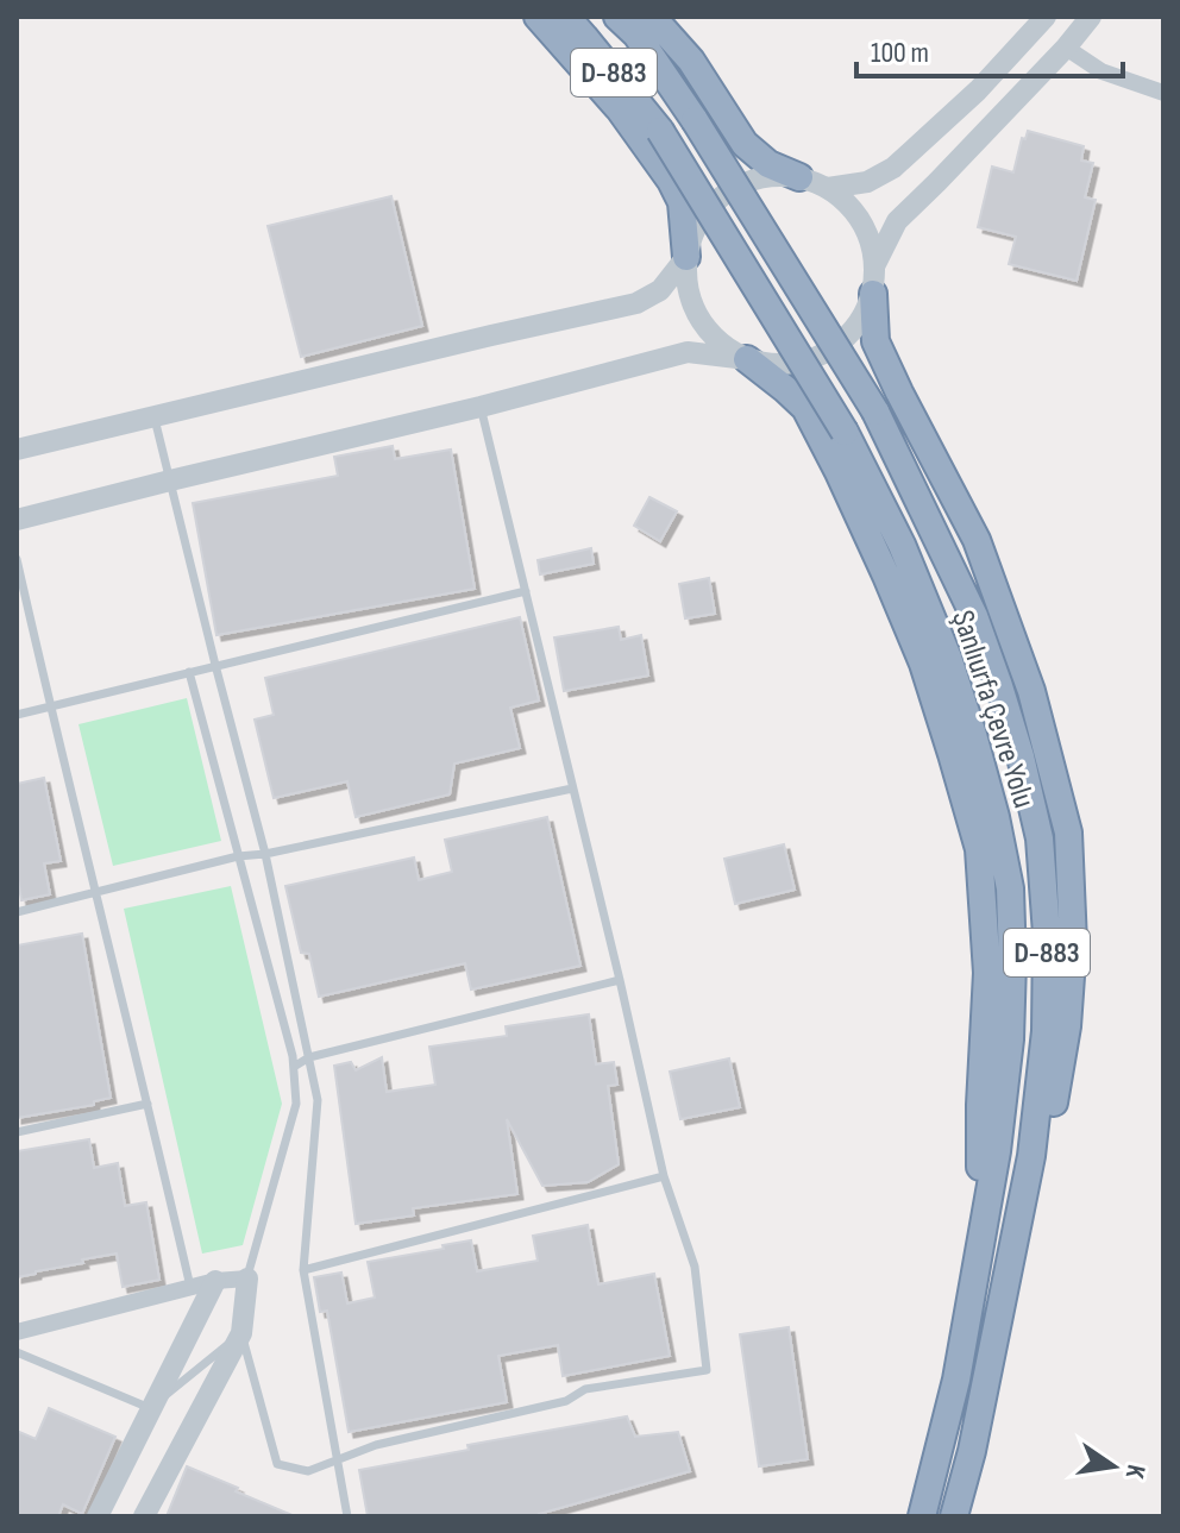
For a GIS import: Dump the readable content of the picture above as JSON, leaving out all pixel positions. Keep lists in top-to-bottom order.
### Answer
{
  "streets": {
    "highway": ["D-883", "Şanlıurfa Çevre Yolu"]
  },
  "scale_bar": "100 m",
  "north": "right"
}
